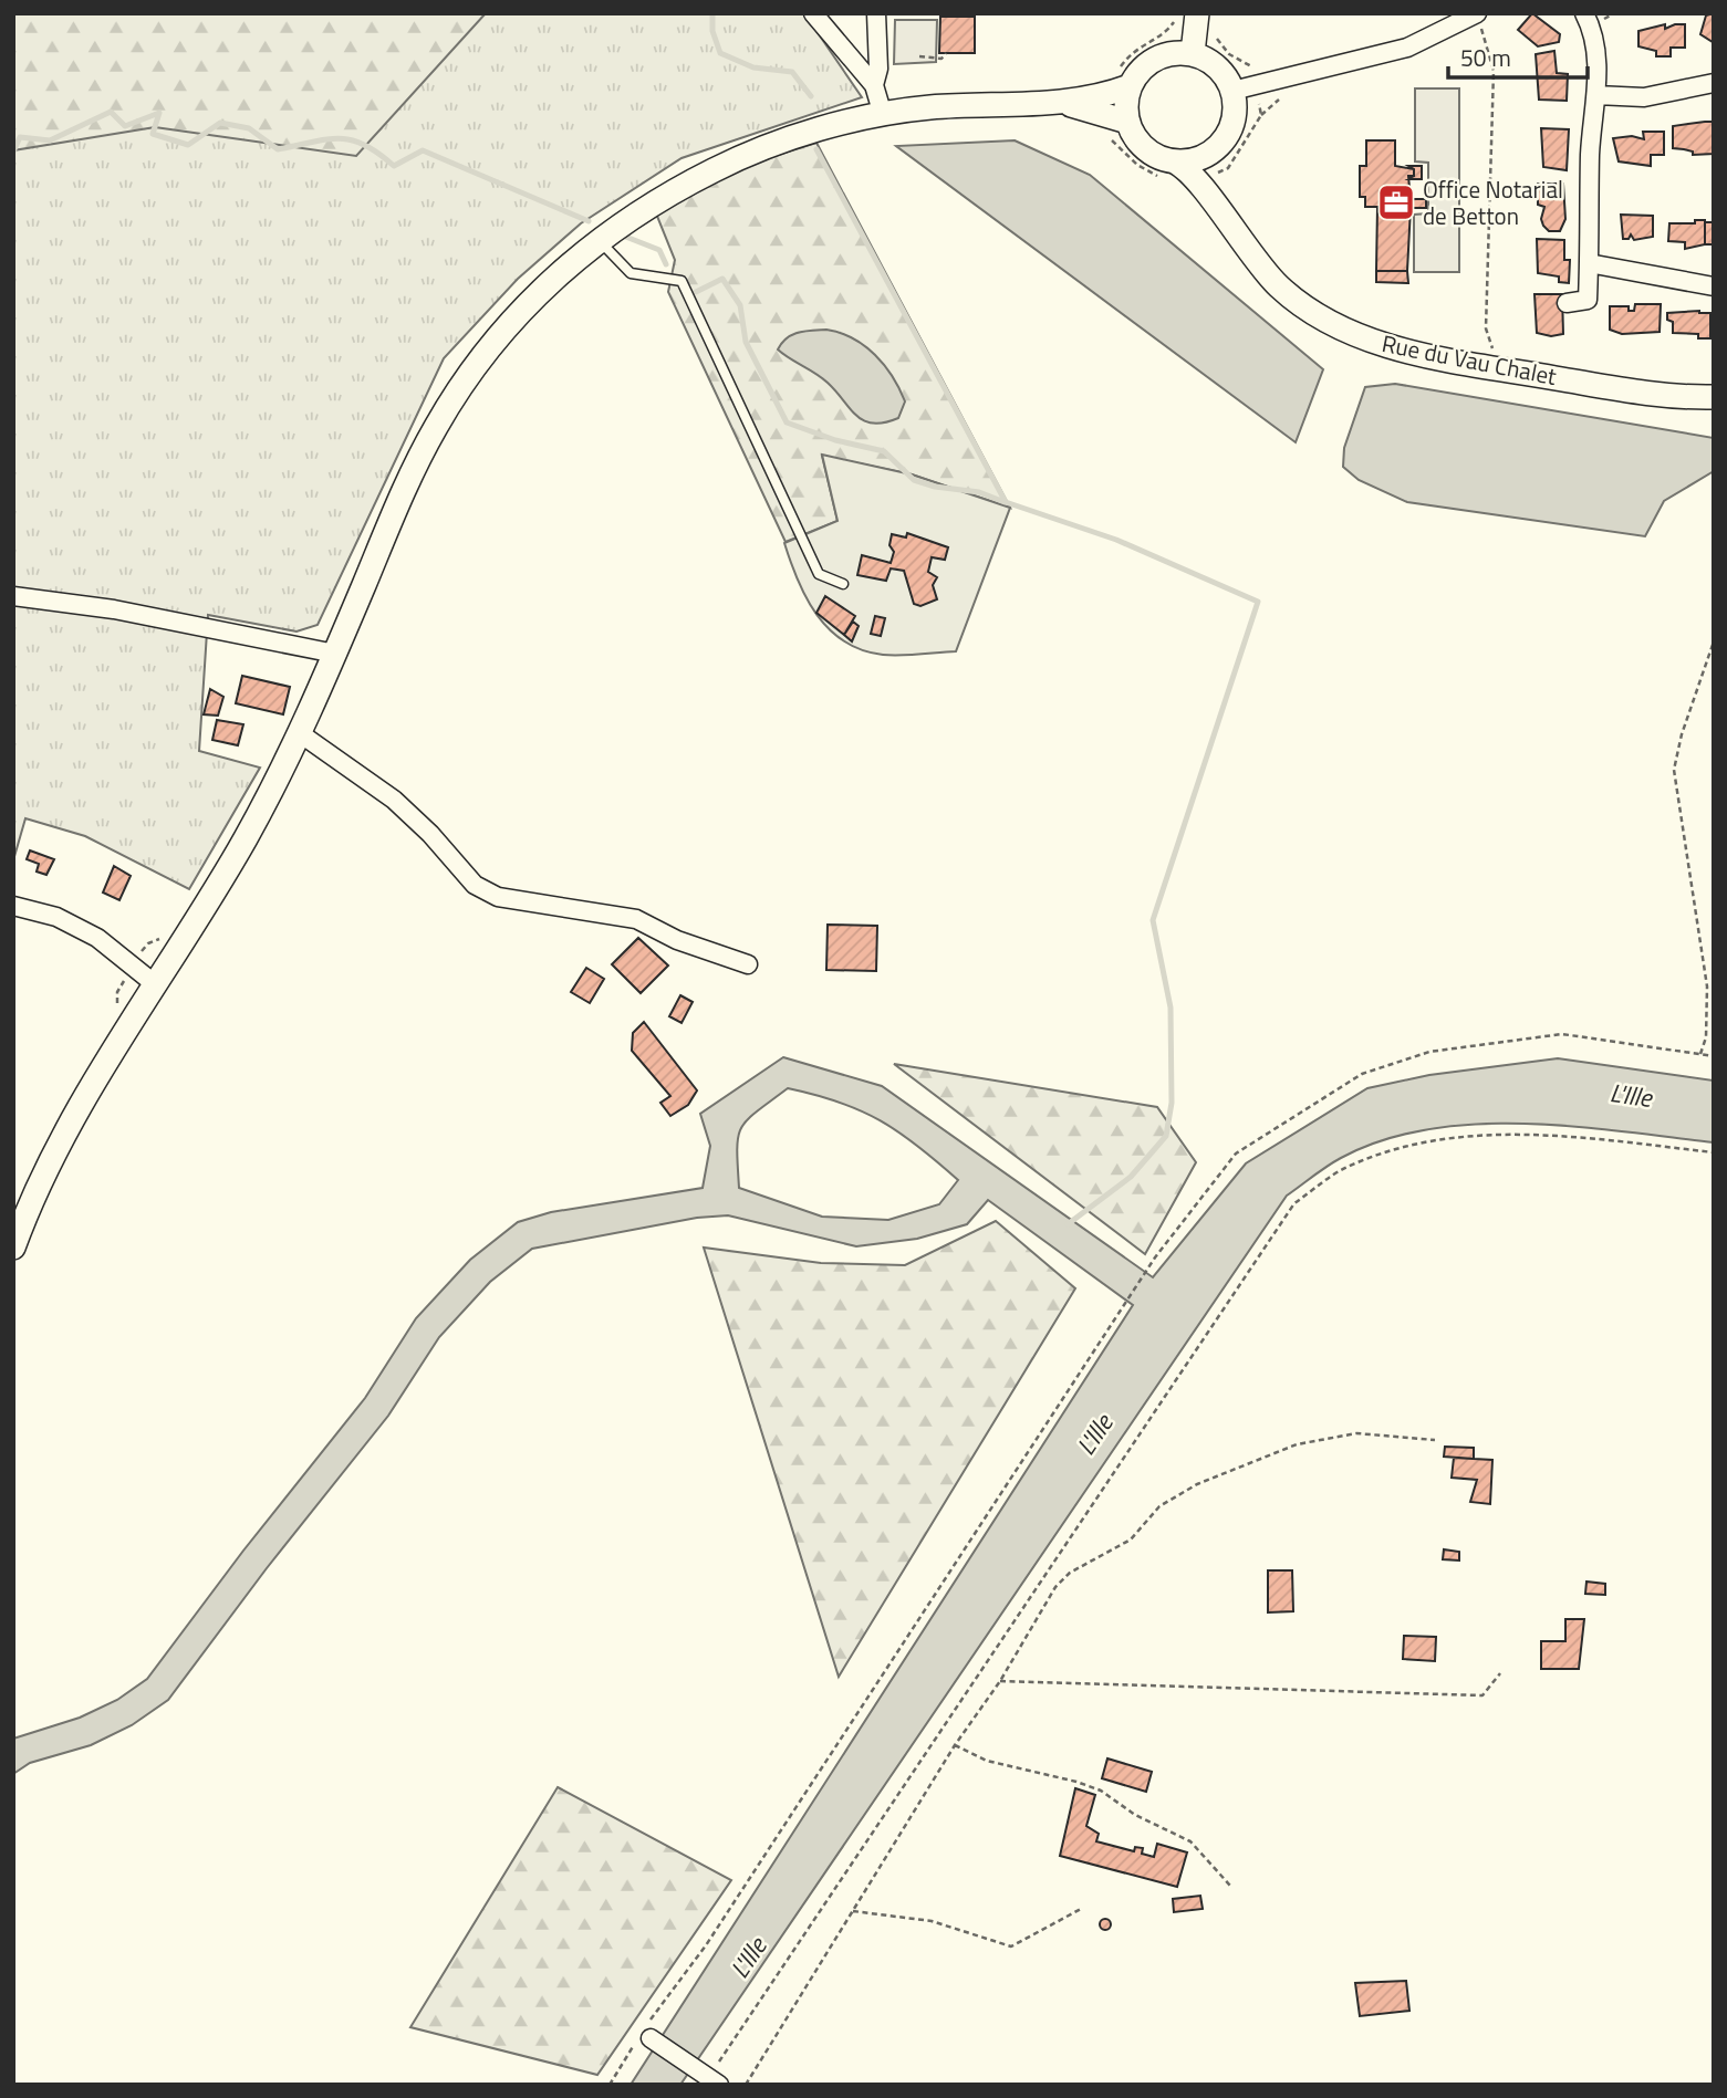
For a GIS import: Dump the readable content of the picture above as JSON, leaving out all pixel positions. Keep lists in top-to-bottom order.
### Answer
{
  "streets": {
    "main road": ["Rue du Vau Chalet"]
  },
  "water": ["L'Ille"],
  "places": {
    "office": ["Office Notarial de Betton"]
  },
  "scale_bar": "50 m"
}
